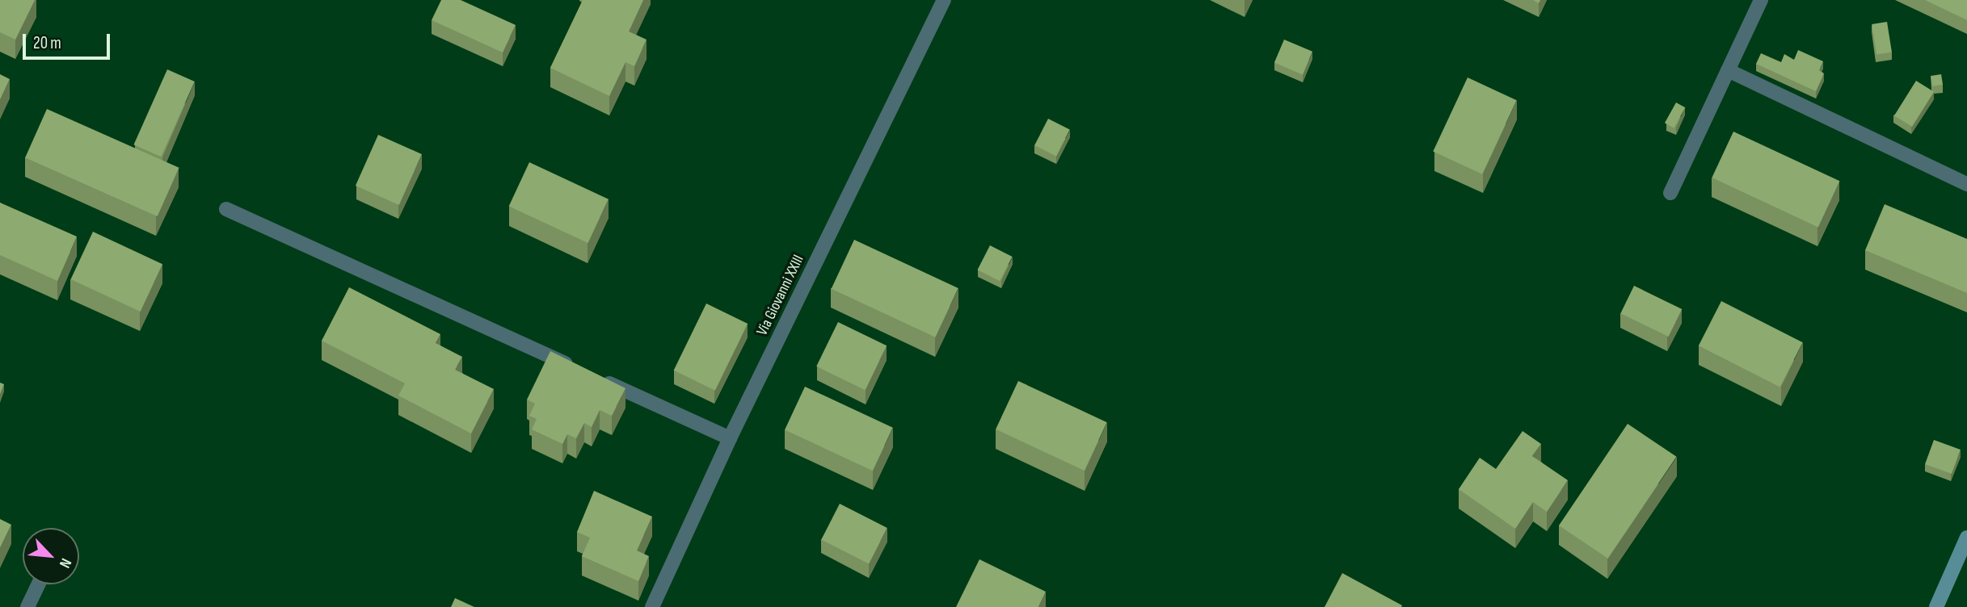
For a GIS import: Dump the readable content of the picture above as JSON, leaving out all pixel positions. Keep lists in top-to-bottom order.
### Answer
{
  "streets": {
    "street": ["Via Giovanni XXIII"]
  },
  "scale_bar": "20 m",
  "north": "bottom right"
}
